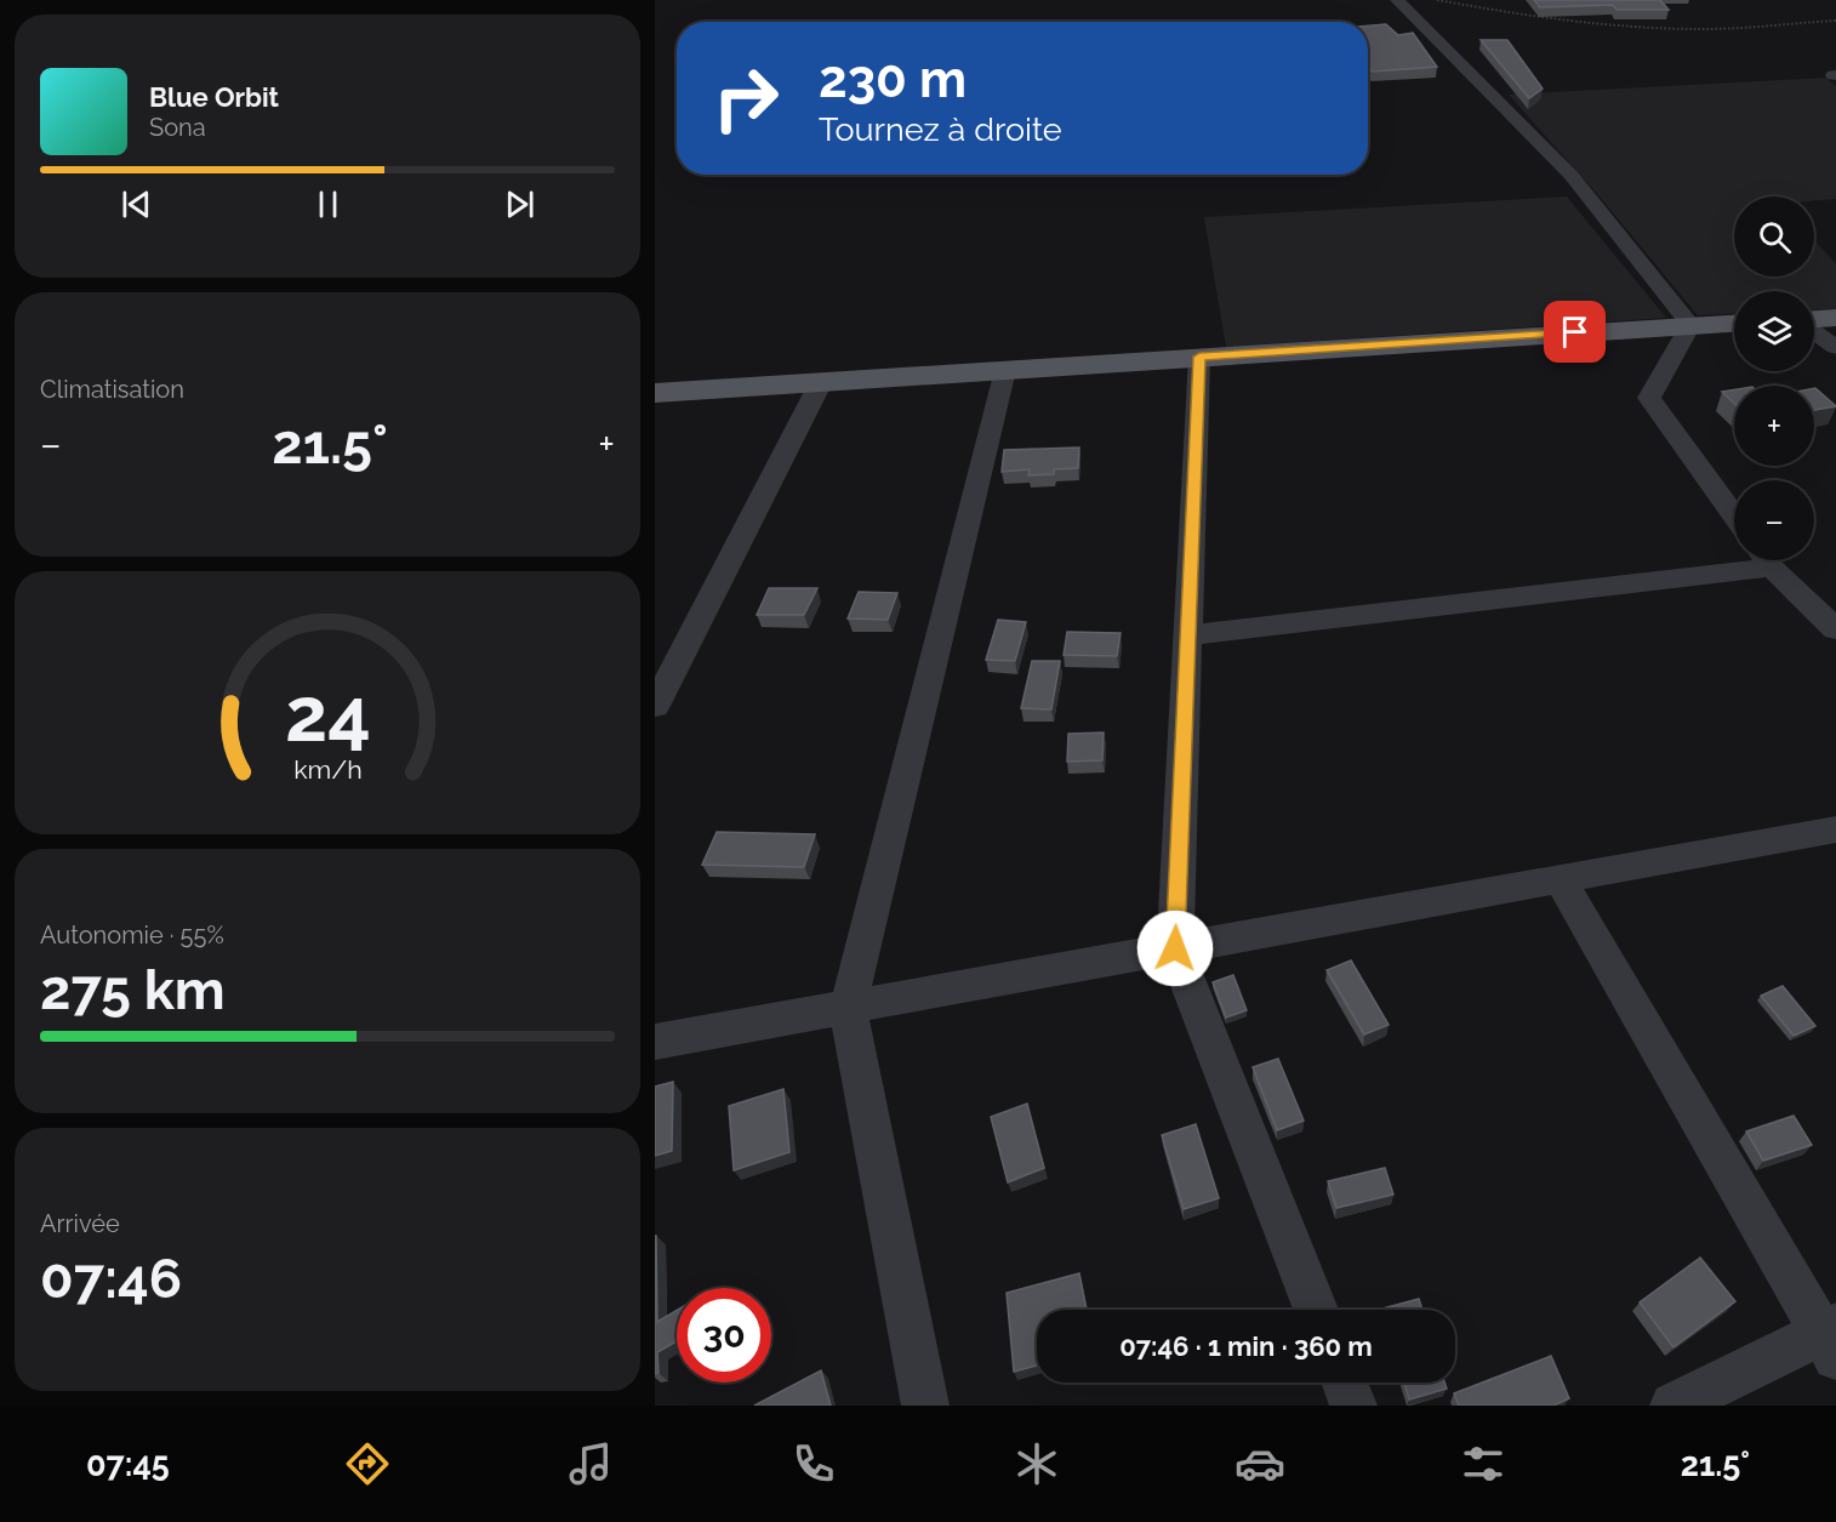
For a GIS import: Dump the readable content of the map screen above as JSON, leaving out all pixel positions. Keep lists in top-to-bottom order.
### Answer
{
  "page": {
    "turn": ["230 m", "Tournez à droite"],
    "song": ["Blue Orbit", "Sona"],
    "map_buttons": ["+", "−"],
    "tile": [
      "Climatisation",
      ["Autonomie · 55%", "275 km"],
      ["Arrivée", "07:46"]
    ],
    "heat": ["−", "21.5°", "+"],
    "limit": "30",
    "trip": "07:46 · 1 min · 360 m",
    "tabs": ["07:45", "21.5°"],
    "gauge": ["24", "km/h"]
  }
}
